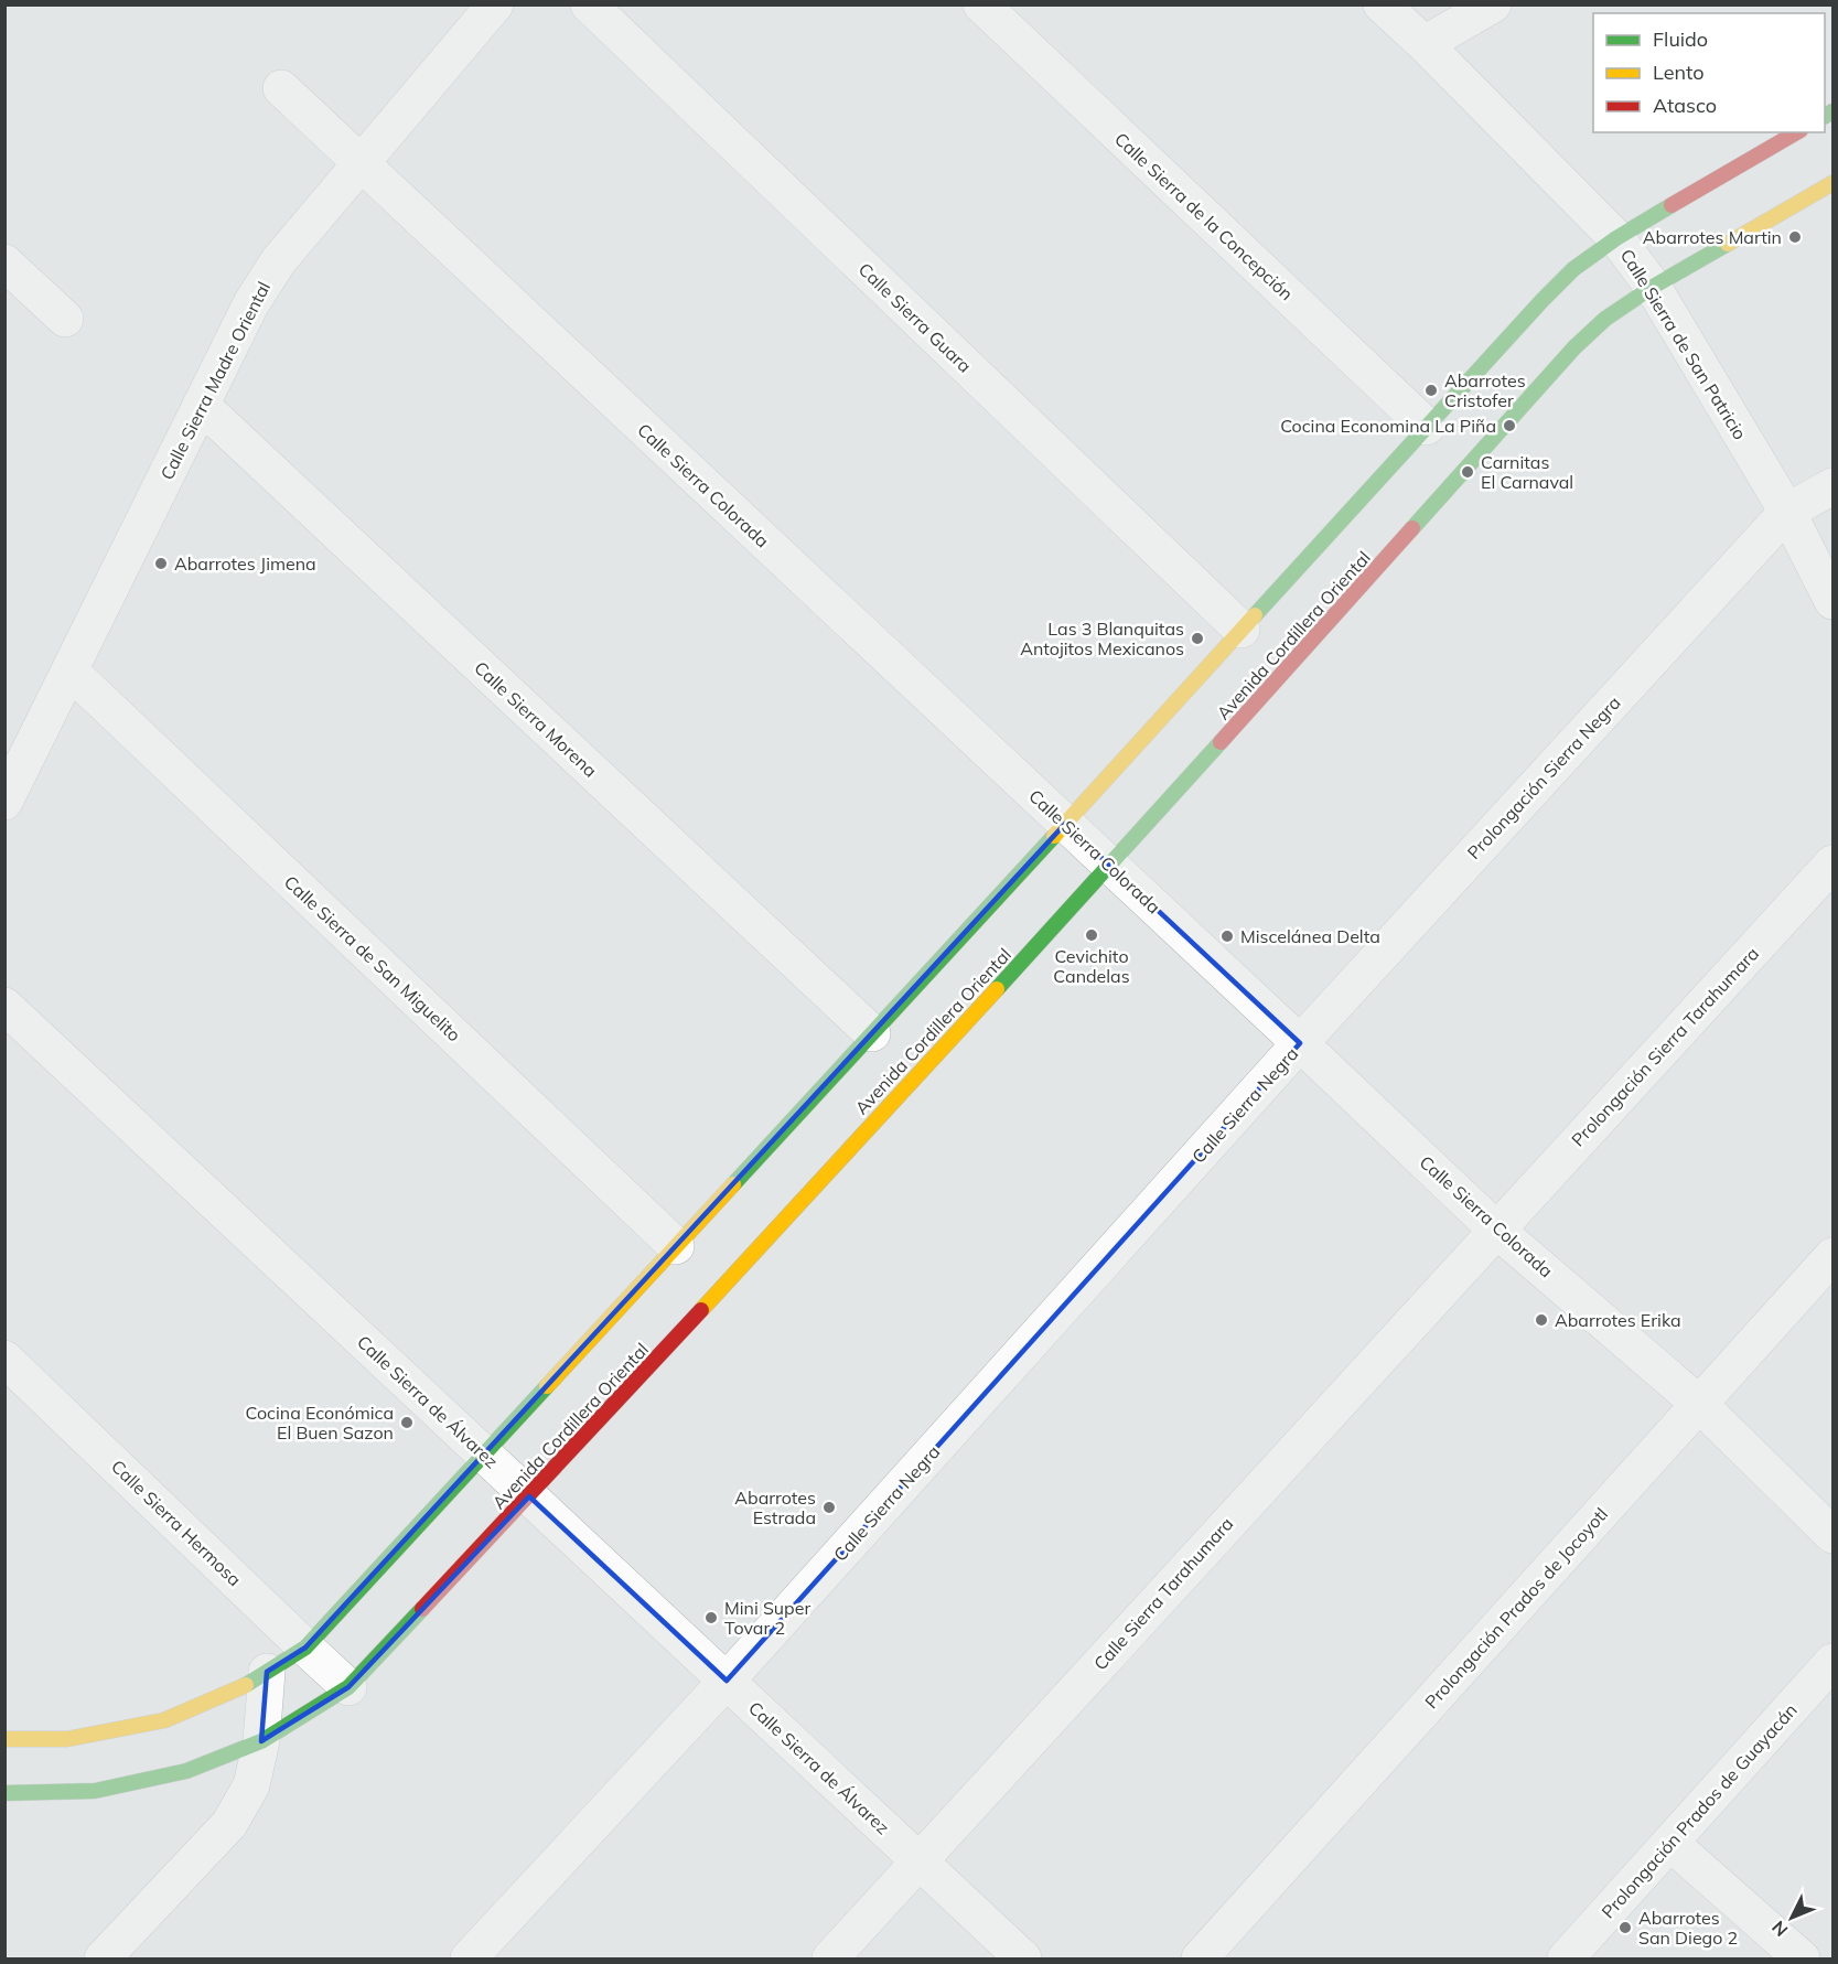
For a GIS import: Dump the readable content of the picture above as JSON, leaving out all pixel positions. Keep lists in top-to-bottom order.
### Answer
{
  "streets": {
    "street": [
      "Calle Sierra de la Concepción",
      "Calle Sierra Guara",
      "Calle Sierra de San Patricio",
      "Calle Sierra Madre Oriental",
      "Calle Sierra Colorada",
      "Avenida Cordillera Oriental",
      "Calle Sierra Morena",
      "Prolongación Sierra Negra",
      "Calle Sierra de San Miguelito",
      "Prolongación Sierra Tarahumara",
      "Calle Sierra Negra",
      "Calle Sierra de Álvarez",
      "Calle Sierra Hermosa",
      "Calle Sierra Tarahumara",
      "Prolongación Prados de Jocoyotl",
      "Prolongación Prados de Guayacán"
    ]
  },
  "crossings": [
    ["Calle Sierra de San Patricio", "Avenida Cordillera Oriental"],
    ["Calle Sierra de San Patricio", "Prolongación Sierra Negra"],
    ["Calle Sierra Madre Oriental", "Calle Sierra Colorada"],
    ["Calle Sierra Madre Oriental", "Calle Sierra Morena"],
    ["Calle Sierra Madre Oriental", "Calle Sierra de San Miguelito"],
    ["Calle Sierra Colorada", "Avenida Cordillera Oriental"],
    ["Calle Sierra Colorada", "Prolongación Sierra Negra"],
    ["Calle Sierra Colorada", "Prolongación Sierra Tarahumara"],
    ["Calle Sierra Colorada", "Calle Sierra Negra"],
    ["Calle Sierra Colorada", "Calle Sierra Tarahumara"],
    ["Calle Sierra Colorada", "Prolongación Prados de Jocoyotl"],
    ["Avenida Cordillera Oriental", "Calle Sierra de Álvarez"],
    ["Avenida Cordillera Oriental", "Calle Sierra Hermosa"],
    ["Prolongación Sierra Negra", "Calle Sierra Negra"],
    ["Prolongación Sierra Tarahumara", "Calle Sierra Tarahumara"],
    ["Calle Sierra Negra", "Calle Sierra de Álvarez"],
    ["Calle Sierra de Álvarez", "Calle Sierra Tarahumara"]
  ],
  "places": [
    "Abarrotes Martin",
    "Abarrotes Cristofer",
    "Cocina Economina La Piña",
    "Carnitas El Carnaval",
    "Abarrotes Jimena",
    "Las 3 Blanquitas Antojitos Mexicanos",
    "Cevichito Candelas",
    "Miscelánea Delta",
    "Abarrotes Erika",
    "Cocina Económica El Buen Sazon",
    "Abarrotes Estrada",
    "Mini Super Tovar 2",
    "Abarrotes San Diego 2"
  ],
  "legend": ["Fluido", "Lento", "Atasco"],
  "north": "bottom left"
}
